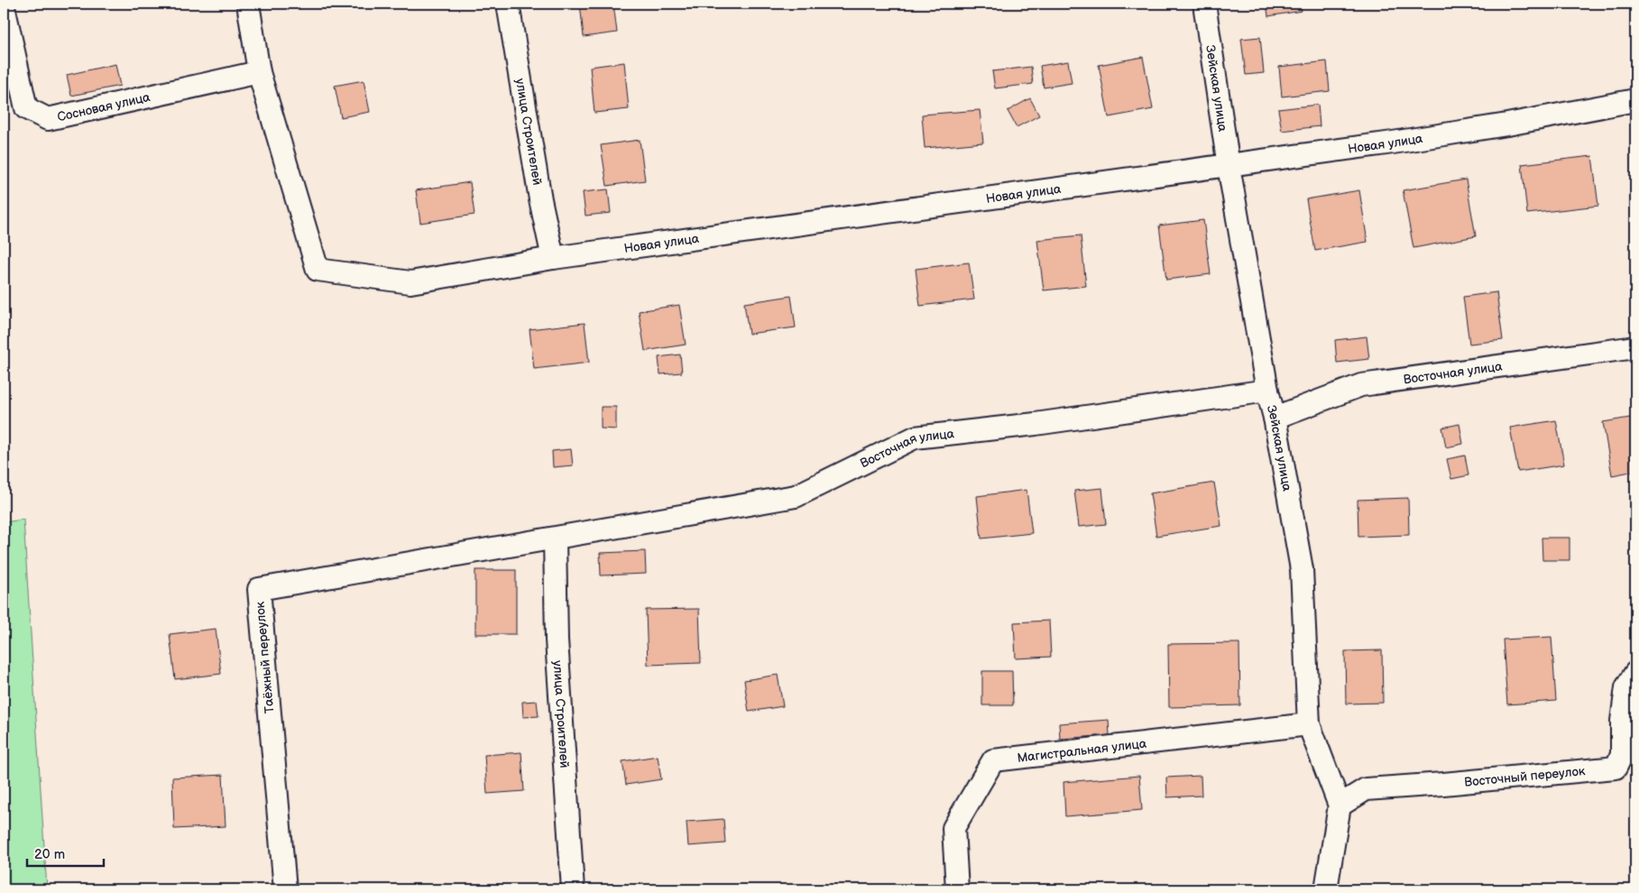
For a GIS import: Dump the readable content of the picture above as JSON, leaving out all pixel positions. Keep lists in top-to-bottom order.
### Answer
{
  "streets": {
    "street": [
      "Зейская улица",
      "Сосновая улица",
      "улица Строителей",
      "Новая улица",
      "Восточная улица",
      "Таёжный переулок",
      "Магистральная улица",
      "Восточный переулок"
    ]
  },
  "crossings": [
    ["Зейская улица", "Новая улица"],
    ["Зейская улица", "Восточная улица"],
    ["Зейская улица", "Магистральная улица"],
    ["Зейская улица", "Восточный переулок"],
    ["Сосновая улица", "Новая улица"],
    ["улица Строителей", "Новая улица"],
    ["улица Строителей", "Восточная улица"],
    ["улица Строителей", "Таёжный переулок"],
    ["Восточная улица", "Таёжный переулок"]
  ],
  "scale_bar": "20 m"
}
